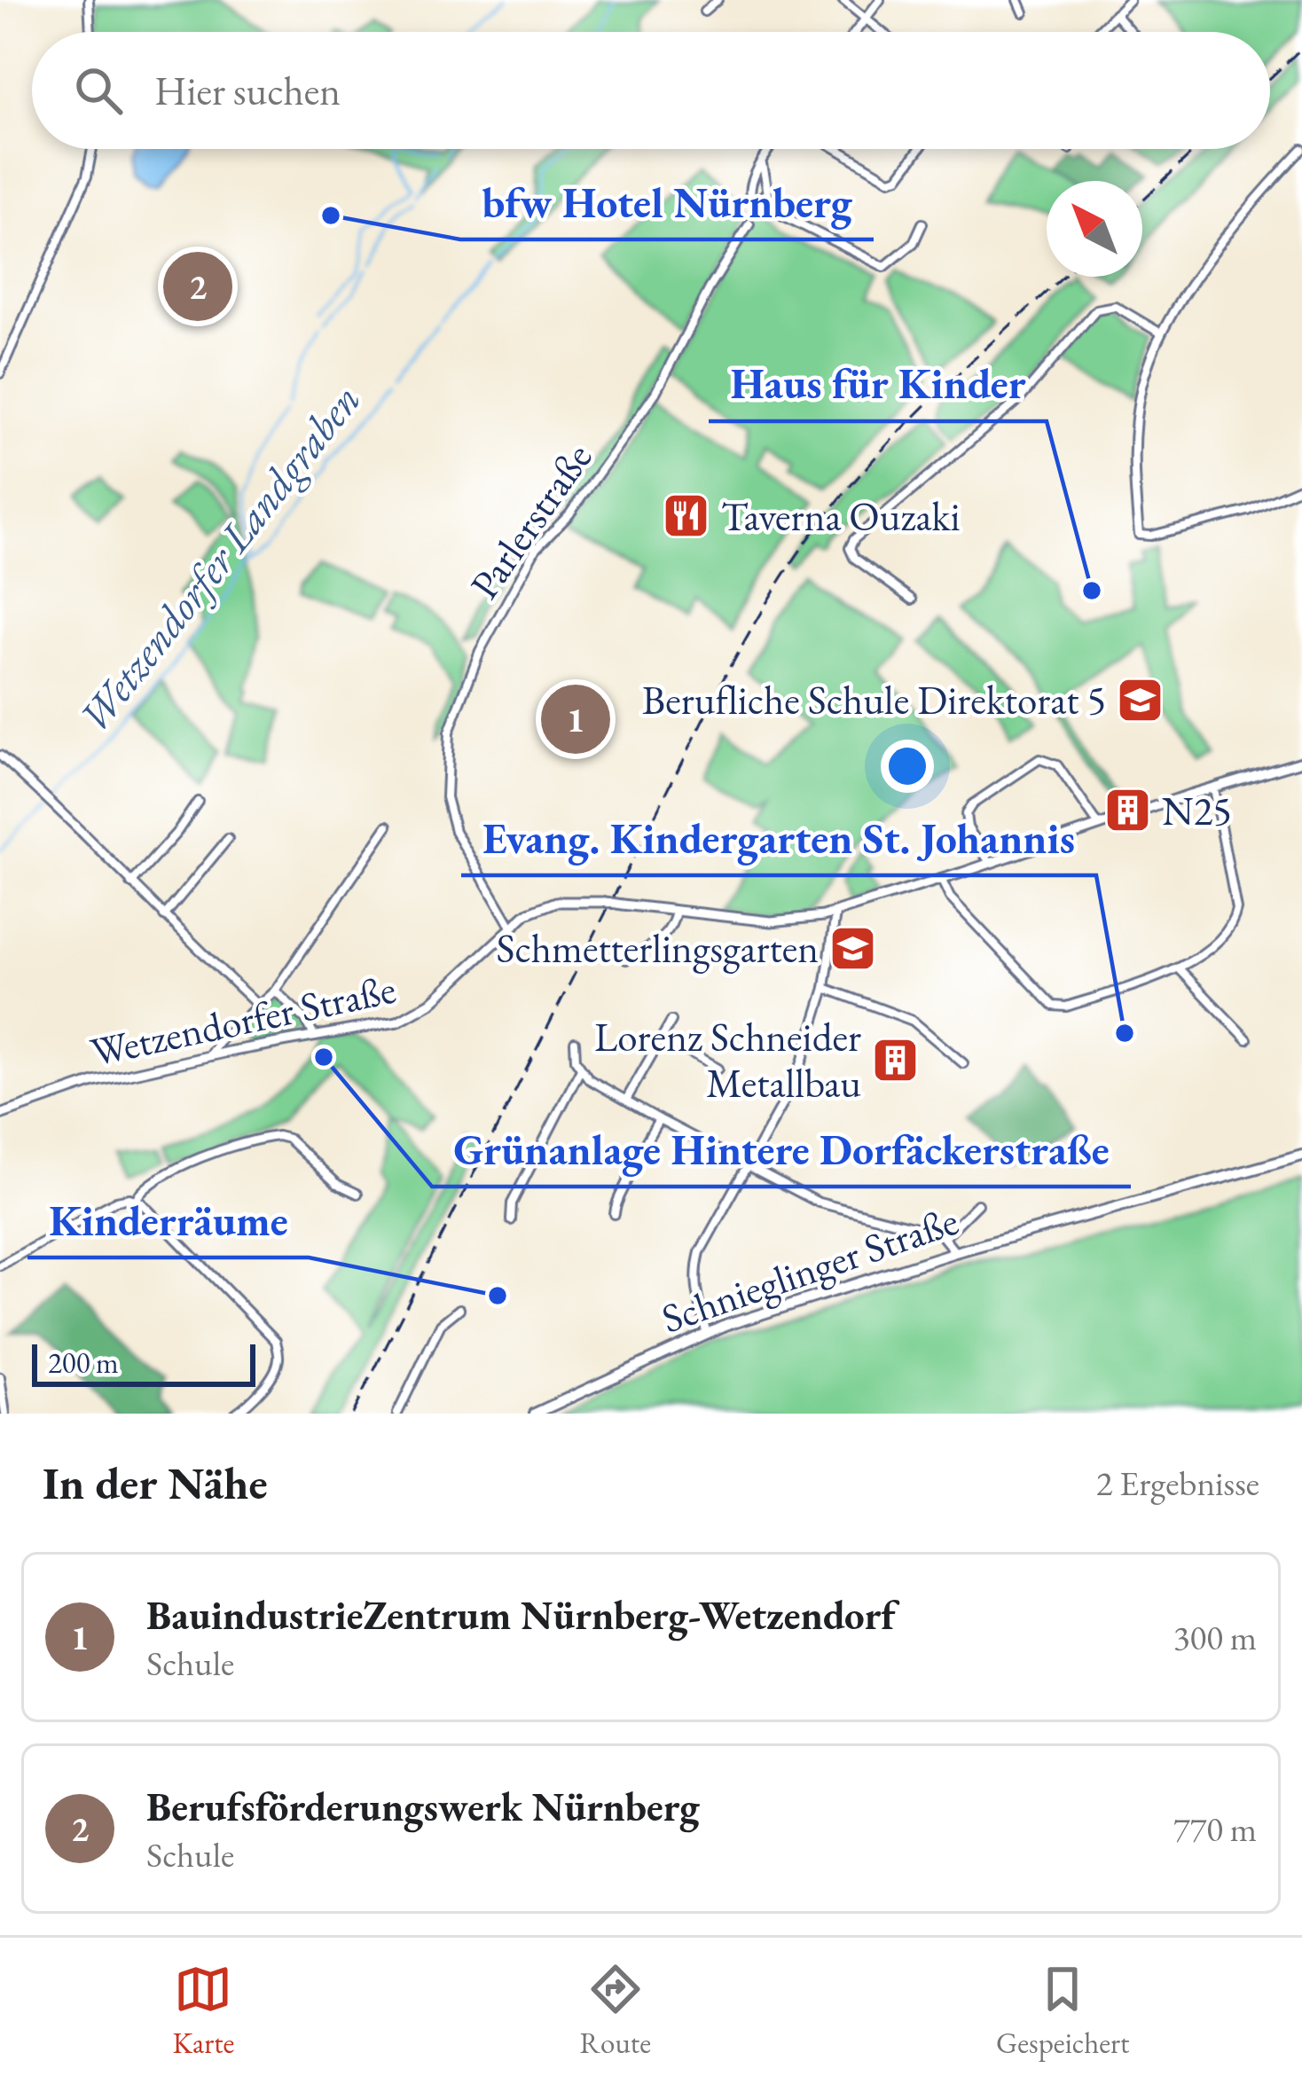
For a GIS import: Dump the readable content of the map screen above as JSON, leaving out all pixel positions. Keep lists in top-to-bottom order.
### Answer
{
  "streets": {
    "main road": ["Schnieglinger Straße"],
    "street": ["Parlerstraße", "Wetzendorfer Straße"]
  },
  "crossings": [
    ["Parlerstraße", "Wetzendorfer Straße"]
  ],
  "water": ["Wetzendorfer Landgraben"],
  "places": {
    "other": [
      "bfw Hotel Nürnberg",
      "Haus für Kinder",
      "Evang. Kindergarten St. Johannis",
      "Grünanlage Hintere Dorfäckerstraße",
      "Kinderräume"
    ],
    "restaurant": ["Taverna Ouzaki"],
    "school or university": ["Berufliche Schule Direktorat 5", "Schmetterlingsgarten"],
    "building": ["N25", "Lorenz Schneider Metallbau"]
  },
  "scale_bar": "200 m",
  "north": "top left",
  "page": {
    "search": "Hier suchen",
    "pins": ["2", "1"],
    "scale": "200 m",
    "heading": ["In der Nähe", "2 Ergebnisse"],
    "list": [
      {
        "mark": "1",
        "name": "BauindustrieZentrum Nürnberg-Wetzendorf",
        "note": "Schule",
        "value": "300 m"
      },
      {
        "mark": "2",
        "name": "Berufsförderungswerk Nürnberg",
        "note": "Schule",
        "value": "770 m"
      }
    ],
    "nav": ["Karte", "Route", "Gespeichert"]
  }
}
